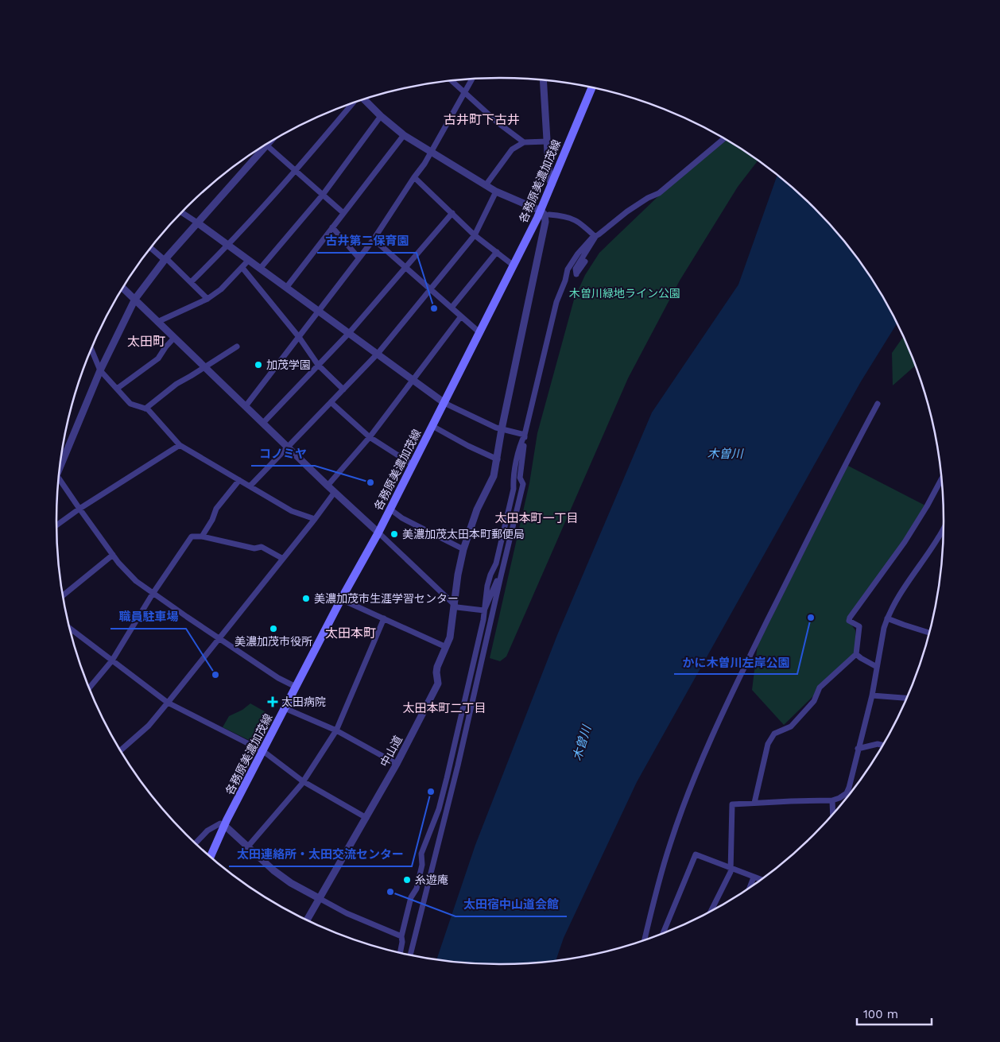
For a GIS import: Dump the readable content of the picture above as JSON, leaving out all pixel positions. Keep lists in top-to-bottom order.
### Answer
{
  "streets": {
    "main road": ["各務原美濃加茂線"],
    "street": ["中山道"]
  },
  "crossings": [
    ["各務原美濃加茂線", "中山道"]
  ],
  "districts": [
    "古井町下古井",
    "太田町",
    "太田本町一丁目",
    "太田本町",
    "太田本町二丁目"
  ],
  "water": ["木曽川"],
  "parks": ["木曽川緑地ライン公園"],
  "places": {
    "other": [
      "古井第二保育園",
      "加茂学園",
      "コノミヤ",
      "美濃加茂太田本町郵便局",
      "美濃加茂市生涯学習センター",
      "かに木曽川左岸公園",
      "美濃加茂市役所",
      "職員駐車場",
      "太田連絡所・太田交流センター",
      "糸遊庵",
      "太田宿中山道会館"
    ],
    "health": ["太田病院"]
  },
  "scale_bar": "100 m"
}
